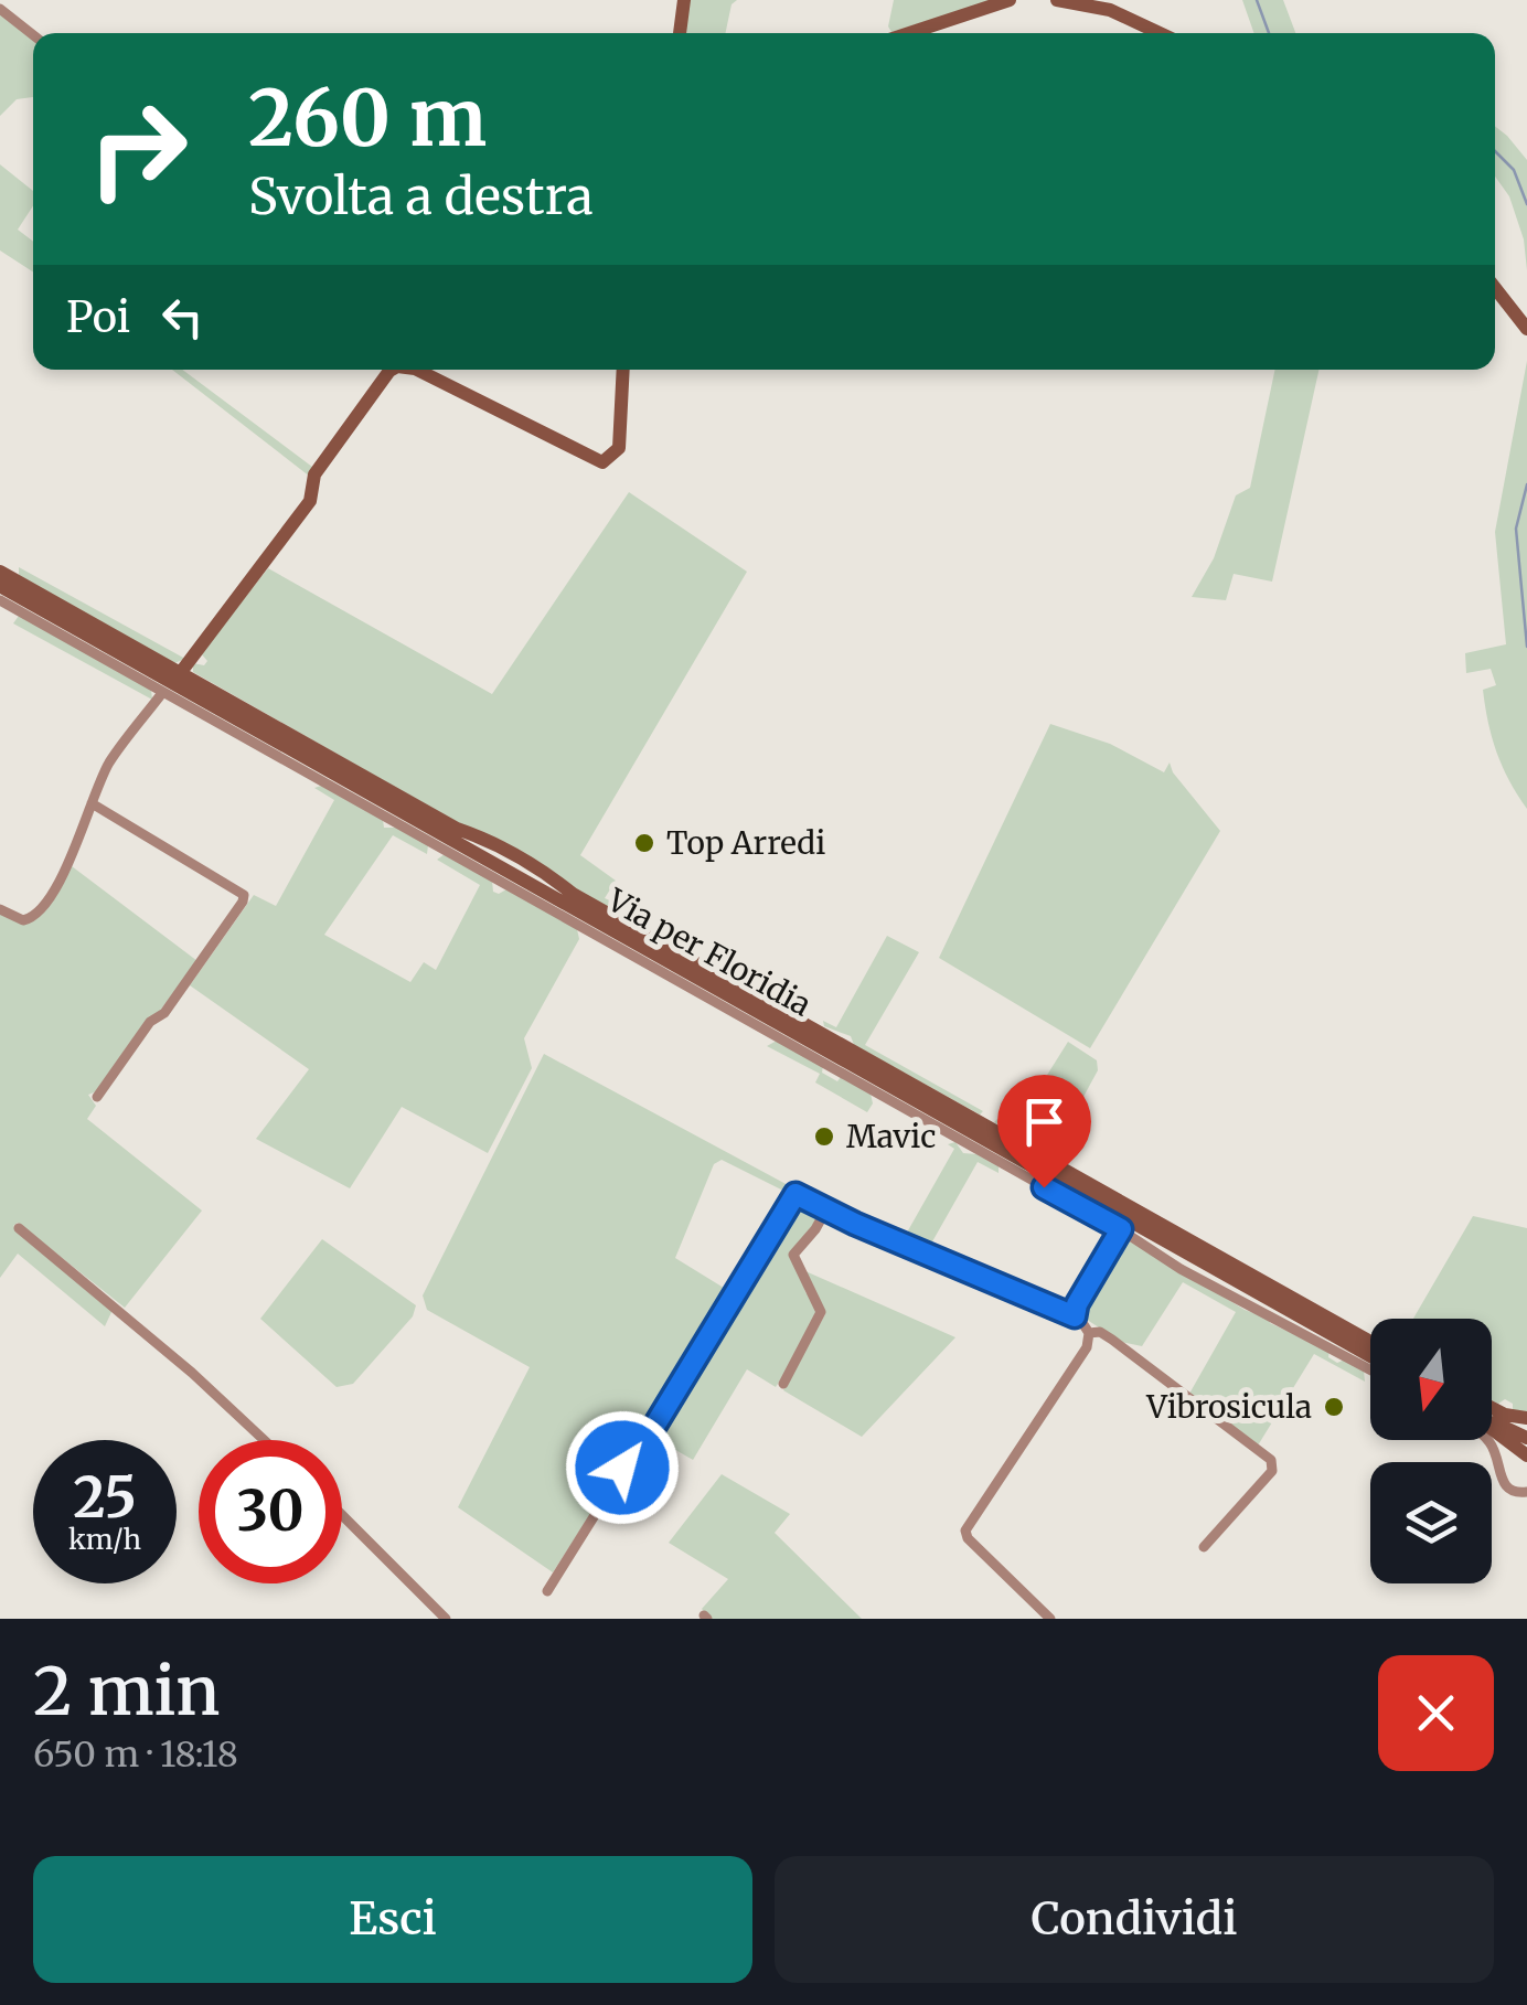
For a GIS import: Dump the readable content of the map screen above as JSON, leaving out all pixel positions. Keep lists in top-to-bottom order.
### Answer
{
  "streets": {
    "street": ["Via per Floridia"]
  },
  "places": ["Top Arredi", "Mavic", "Vibrosicula"],
  "north": "bottom",
  "page": {
    "turn": ["260 m", "Svolta a destra"],
    "then": "Poi",
    "speed": "25 km/h",
    "limit": "30",
    "heading": ["2 min", "650 m · 18:18"],
    "buttons": ["Esci", "Condividi"]
  }
}
